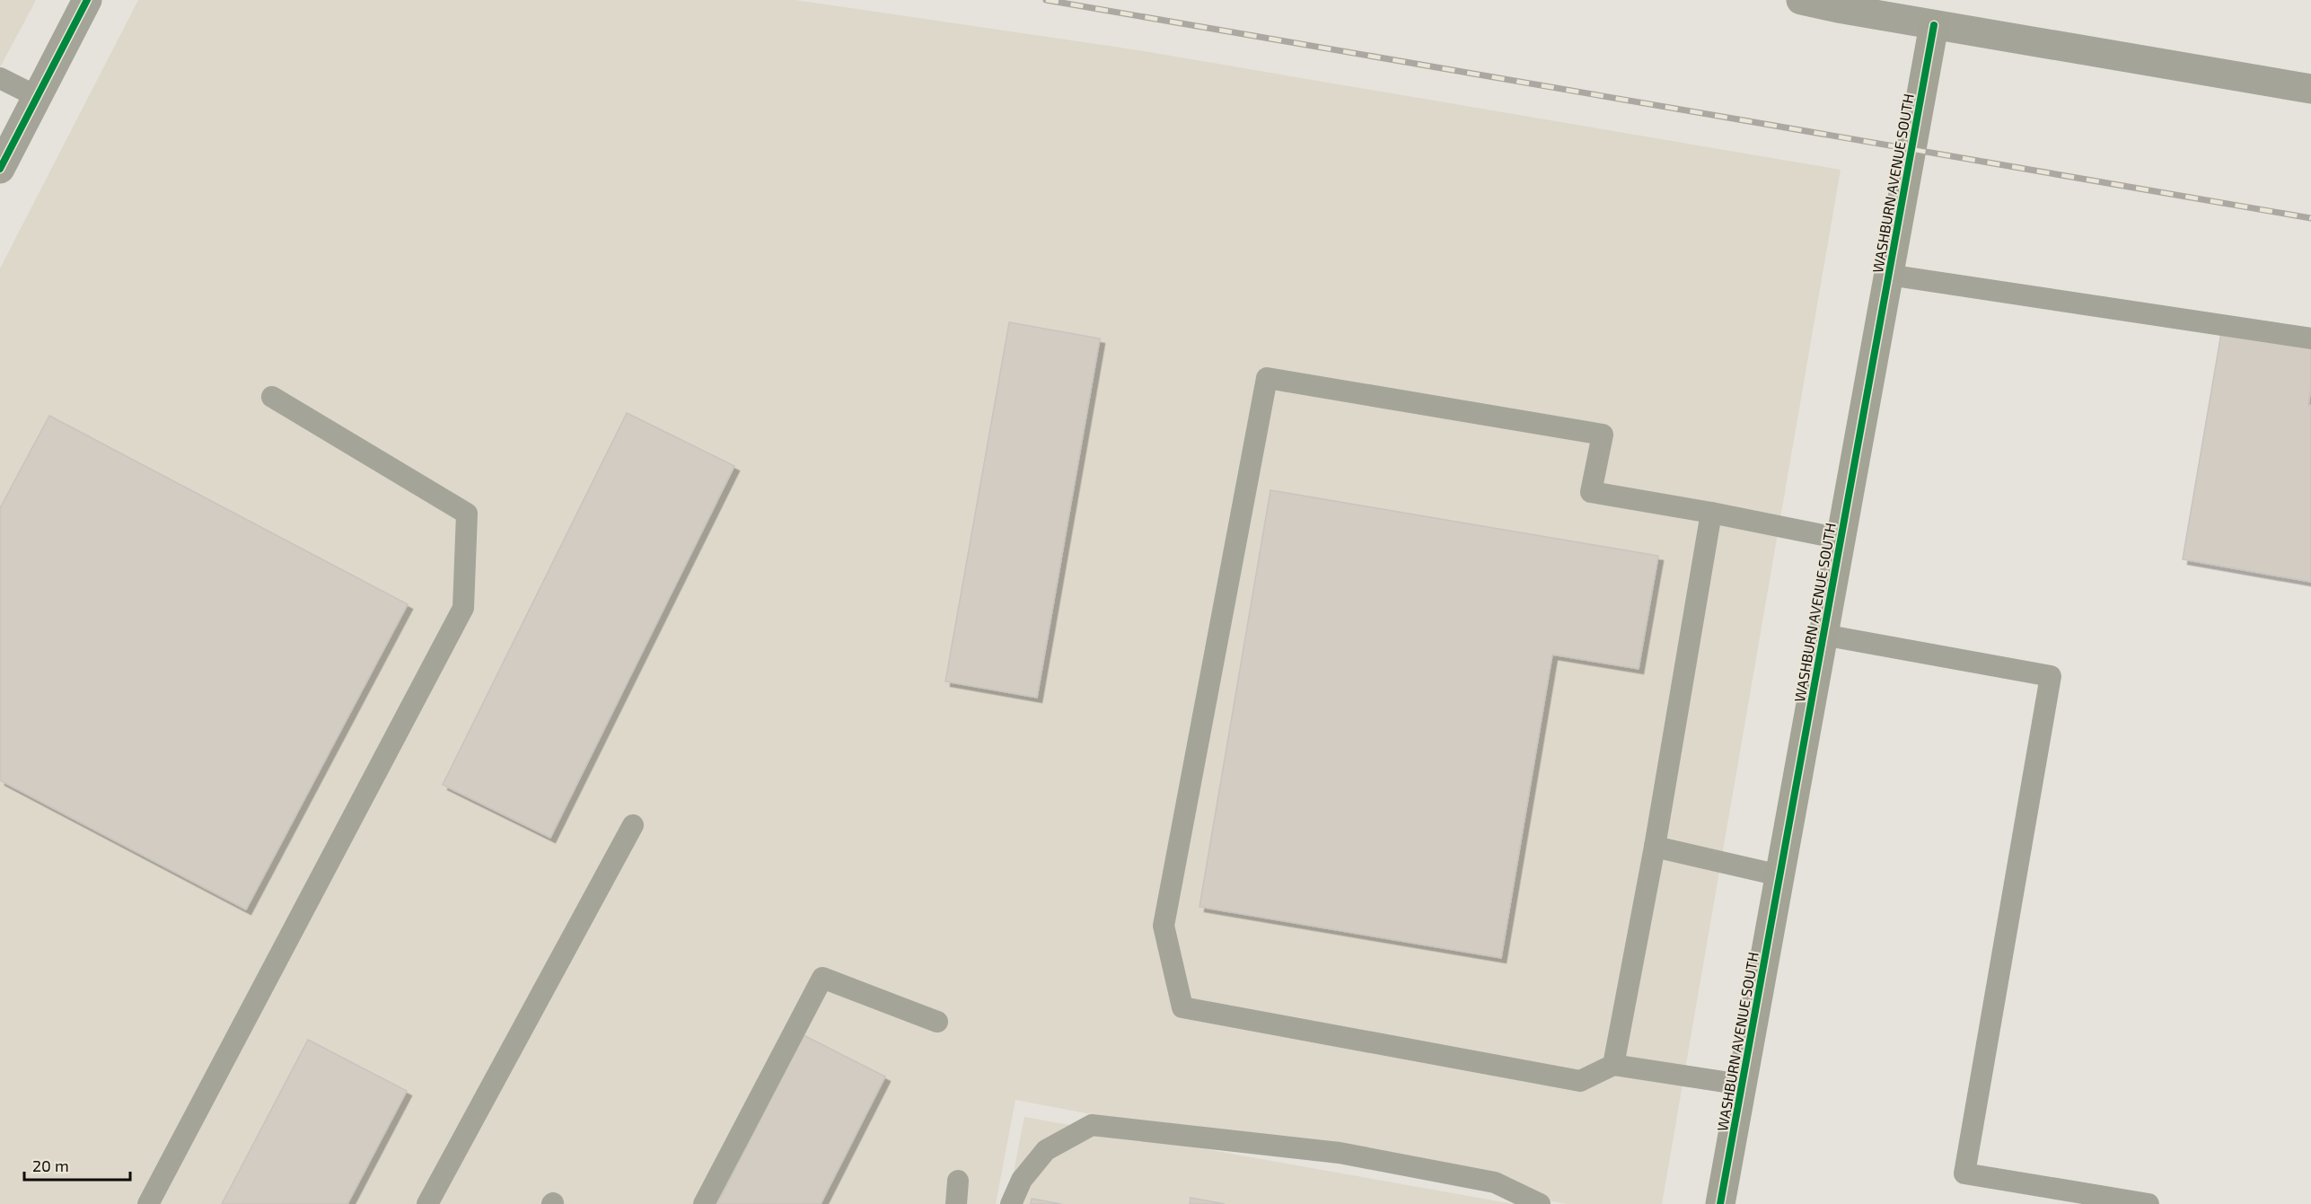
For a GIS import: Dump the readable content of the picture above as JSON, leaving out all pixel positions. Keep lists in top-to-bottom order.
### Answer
{
  "streets": {
    "street": ["WASHBURN AVENUE SOUTH"]
  },
  "scale_bar": "20 m"
}
